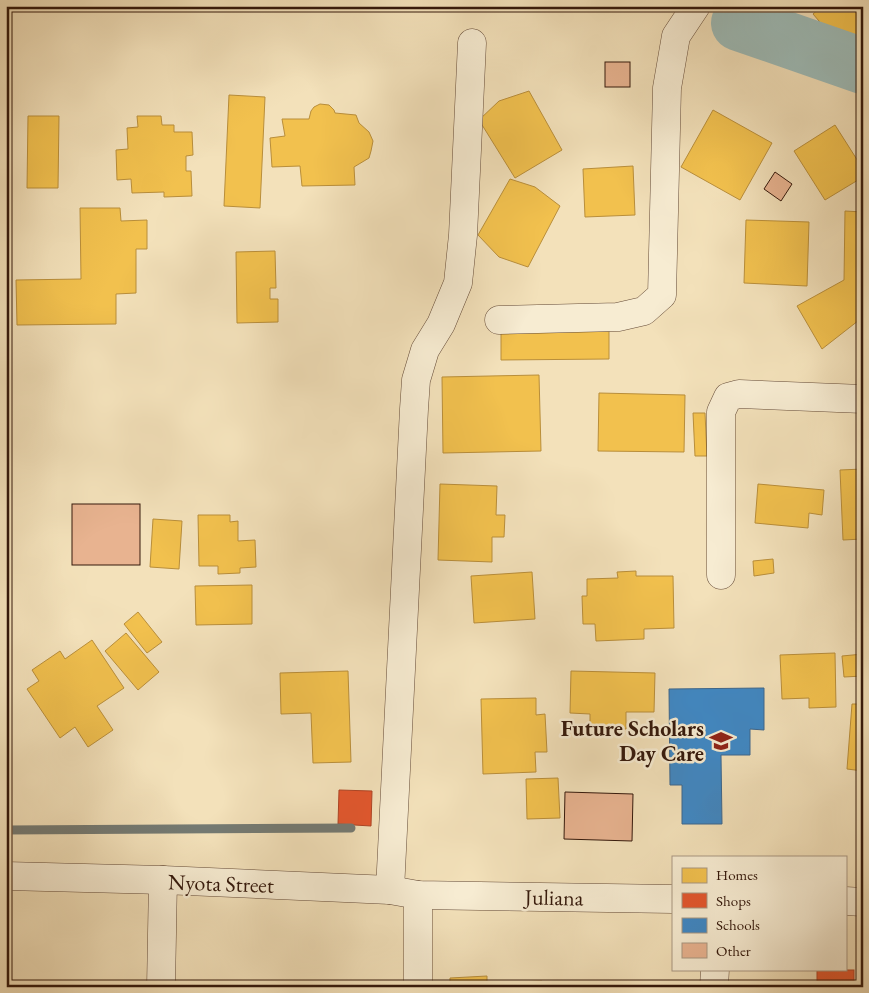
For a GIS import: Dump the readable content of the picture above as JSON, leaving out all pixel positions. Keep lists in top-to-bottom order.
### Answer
{
  "streets": {
    "street": ["Nyota Street", "Juliana"]
  },
  "crossings": [
    ["Nyota Street", "Juliana"]
  ],
  "places": {
    "school or university": ["Future Scholars Day Care"]
  },
  "legend": [
    "Homes",
    "Shops",
    "Schools",
    "Other"
  ]
}
